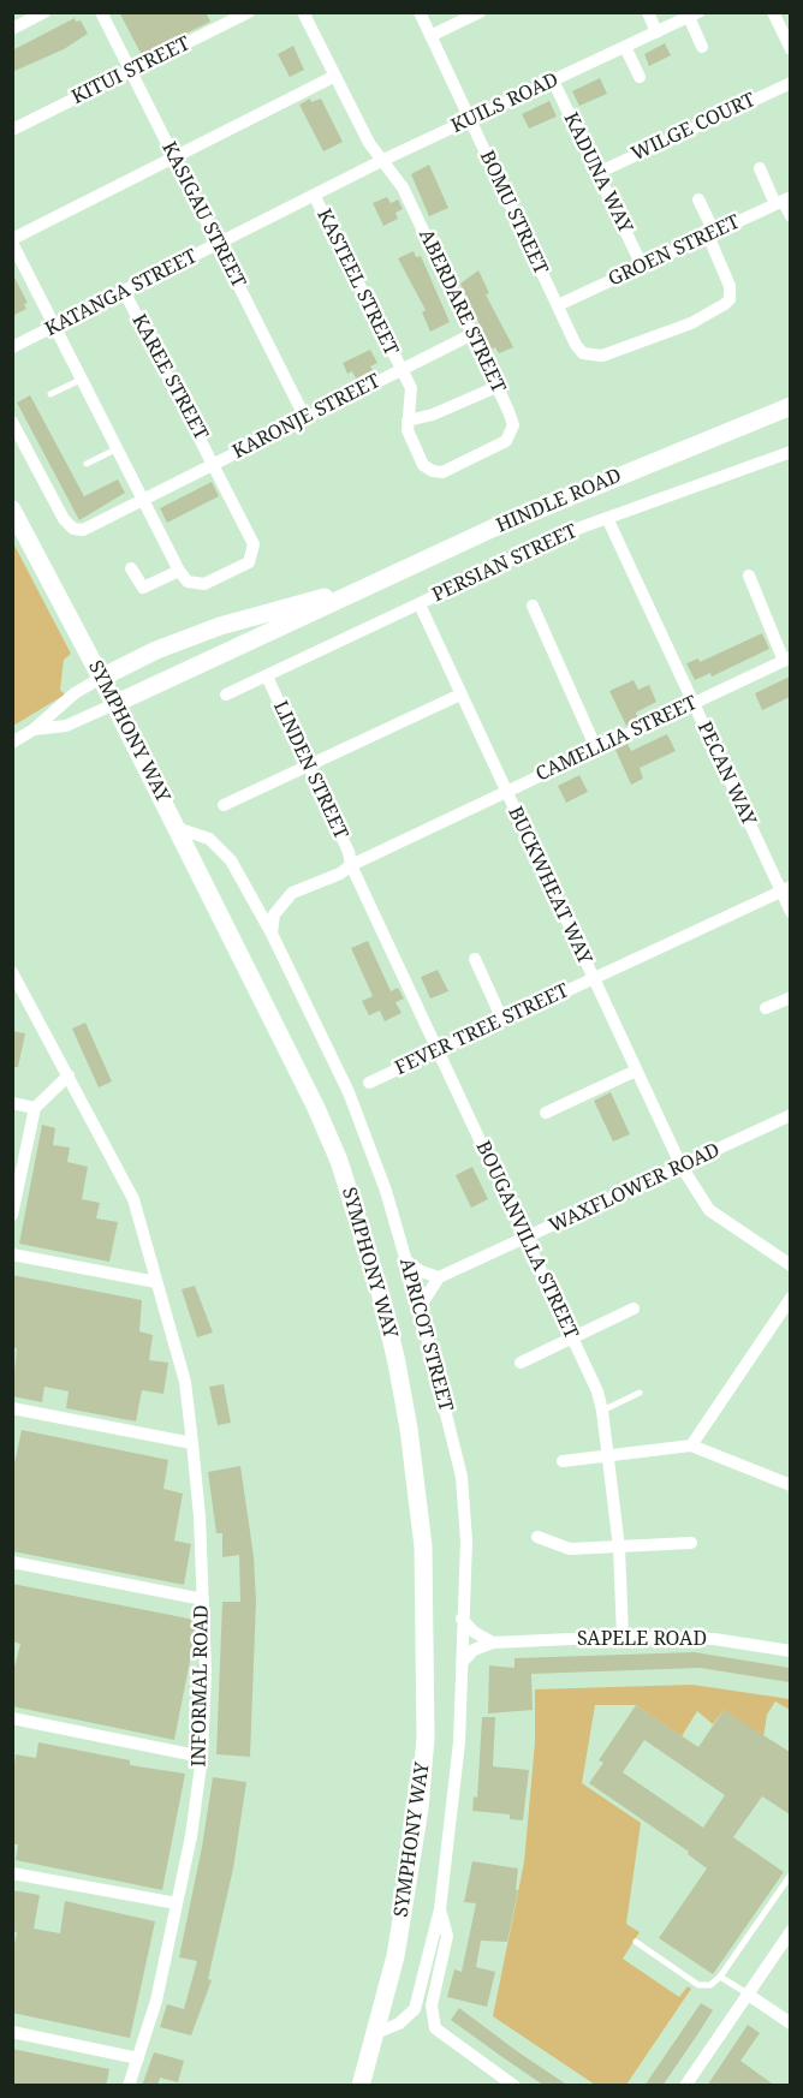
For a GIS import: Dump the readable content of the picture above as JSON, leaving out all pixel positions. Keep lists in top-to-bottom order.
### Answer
{
  "streets": {
    "main road": ["HINDLE ROAD", "SYMPHONY WAY"],
    "street": [
      "KITUI STREET",
      "KUILS ROAD",
      "WILGE COURT",
      "KADUNA WAY",
      "BOMU STREET",
      "KASIGAU STREET",
      "GROEN STREET",
      "KASTEEL STREET",
      "KATANGA STREET",
      "ABERDARE STREET",
      "KAREE STREET",
      "KARONJE STREET",
      "PERSIAN STREET",
      "CAMELLIA STREET",
      "LINDEN STREET",
      "PECAN WAY",
      "BUCKWHEAT WAY",
      "FEVER TREE STREET",
      "WAXFLOWER ROAD",
      "BOUGANVILLA STREET",
      "APRICOT STREET",
      "SAPELE ROAD",
      "INFORMAL ROAD"
    ]
  },
  "crossings": [
    ["KITUI STREET", "KASIGAU STREET"],
    ["KUILS ROAD", "KADUNA WAY"],
    ["KUILS ROAD", "BOMU STREET"],
    ["KUILS ROAD", "KATANGA STREET"],
    ["KUILS ROAD", "ABERDARE STREET"],
    ["WILGE COURT", "KADUNA WAY"],
    ["KADUNA WAY", "GROEN STREET"],
    ["BOMU STREET", "GROEN STREET"],
    ["KASIGAU STREET", "KATANGA STREET"],
    ["KASIGAU STREET", "KARONJE STREET"],
    ["KASTEEL STREET", "KATANGA STREET"],
    ["KASTEEL STREET", "ABERDARE STREET"],
    ["KASTEEL STREET", "KARONJE STREET"],
    ["KATANGA STREET", "ABERDARE STREET"],
    ["KATANGA STREET", "KAREE STREET"],
    ["ABERDARE STREET", "KARONJE STREET"],
    ["KAREE STREET", "KARONJE STREET"],
    ["HINDLE ROAD", "SYMPHONY WAY"],
    ["PERSIAN STREET", "LINDEN STREET"],
    ["PERSIAN STREET", "PECAN WAY"],
    ["PERSIAN STREET", "BUCKWHEAT WAY"],
    ["SYMPHONY WAY", "APRICOT STREET"],
    ["CAMELLIA STREET", "LINDEN STREET"],
    ["CAMELLIA STREET", "PECAN WAY"],
    ["CAMELLIA STREET", "BUCKWHEAT WAY"],
    ["CAMELLIA STREET", "BOUGANVILLA STREET"],
    ["CAMELLIA STREET", "APRICOT STREET"],
    ["LINDEN STREET", "BOUGANVILLA STREET"],
    ["PECAN WAY", "FEVER TREE STREET"],
    ["BUCKWHEAT WAY", "FEVER TREE STREET"],
    ["BUCKWHEAT WAY", "WAXFLOWER ROAD"],
    ["FEVER TREE STREET", "BOUGANVILLA STREET"],
    ["WAXFLOWER ROAD", "BOUGANVILLA STREET"],
    ["BOUGANVILLA STREET", "SAPELE ROAD"],
    ["APRICOT STREET", "SAPELE ROAD"]
  ]
}
